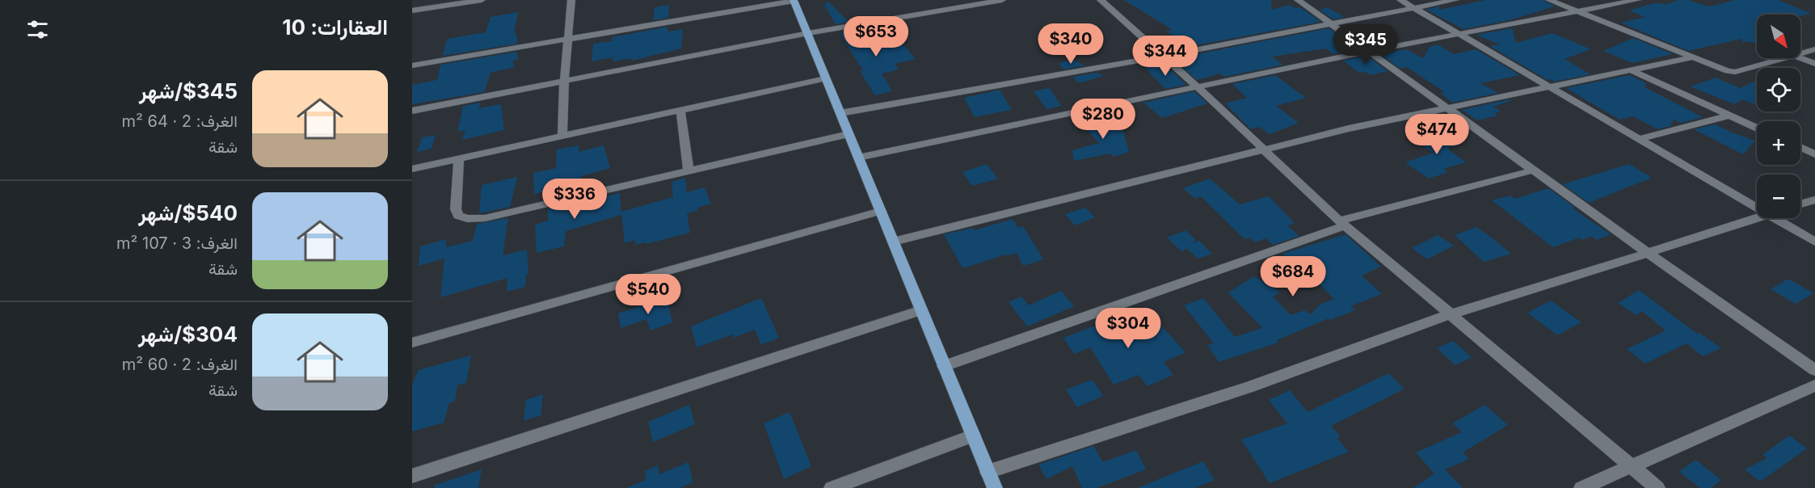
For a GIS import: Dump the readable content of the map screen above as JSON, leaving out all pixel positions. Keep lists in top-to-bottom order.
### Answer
{
  "north": "bottom right",
  "page": {
    "heading": "العقارات: 10",
    "map_buttons": ["+", "−"],
    "price": [
      "$653",
      "$340",
      "$345",
      "$344",
      "$280",
      "$474",
      "$336",
      "$684",
      "$540",
      "$304"
    ],
    "list": [
      {
        "name": "$345/شهر",
        "note": "الغرف: 2 · 64 m² · شقة"
      },
      {
        "name": "$540/شهر",
        "note": "الغرف: 3 · 107 m² · شقة"
      },
      {
        "name": "$304/شهر",
        "note": "الغرف: 2 · 60 m² · شقة"
      }
    ]
  }
}
